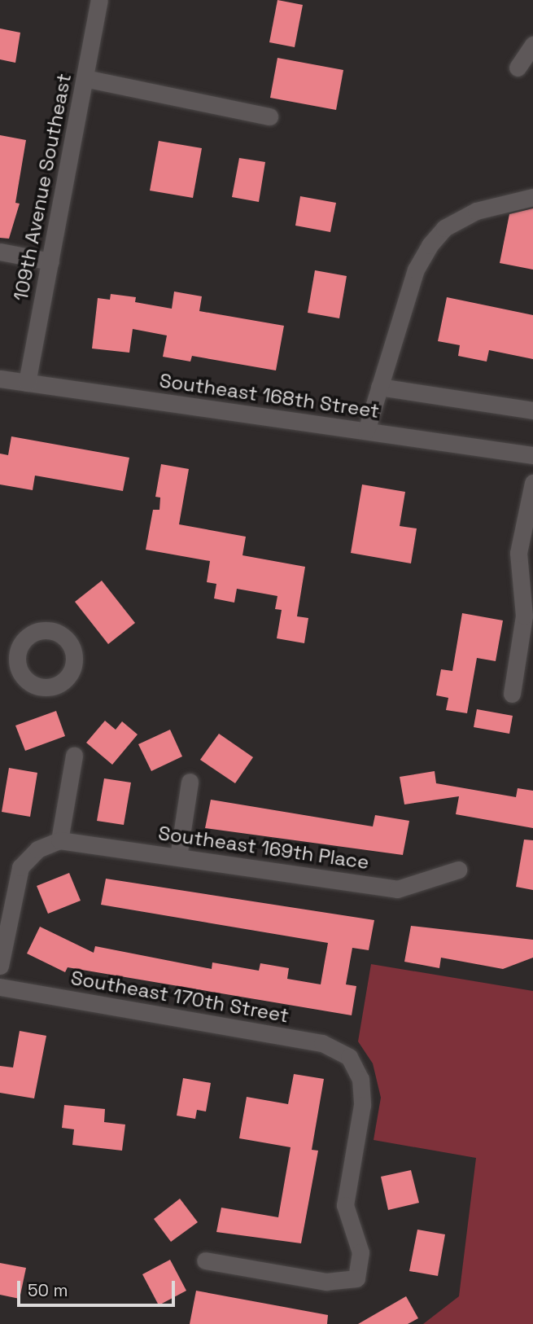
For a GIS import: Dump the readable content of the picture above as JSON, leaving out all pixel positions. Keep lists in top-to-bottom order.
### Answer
{
  "streets": {
    "street": [
      "109th Avenue Southeast",
      "Southeast 168th Street",
      "Southeast 169th Place",
      "Southeast 170th Street"
    ]
  },
  "crossings": [
    ["109th Avenue Southeast", "Southeast 168th Street"]
  ],
  "scale_bar": "50 m"
}
